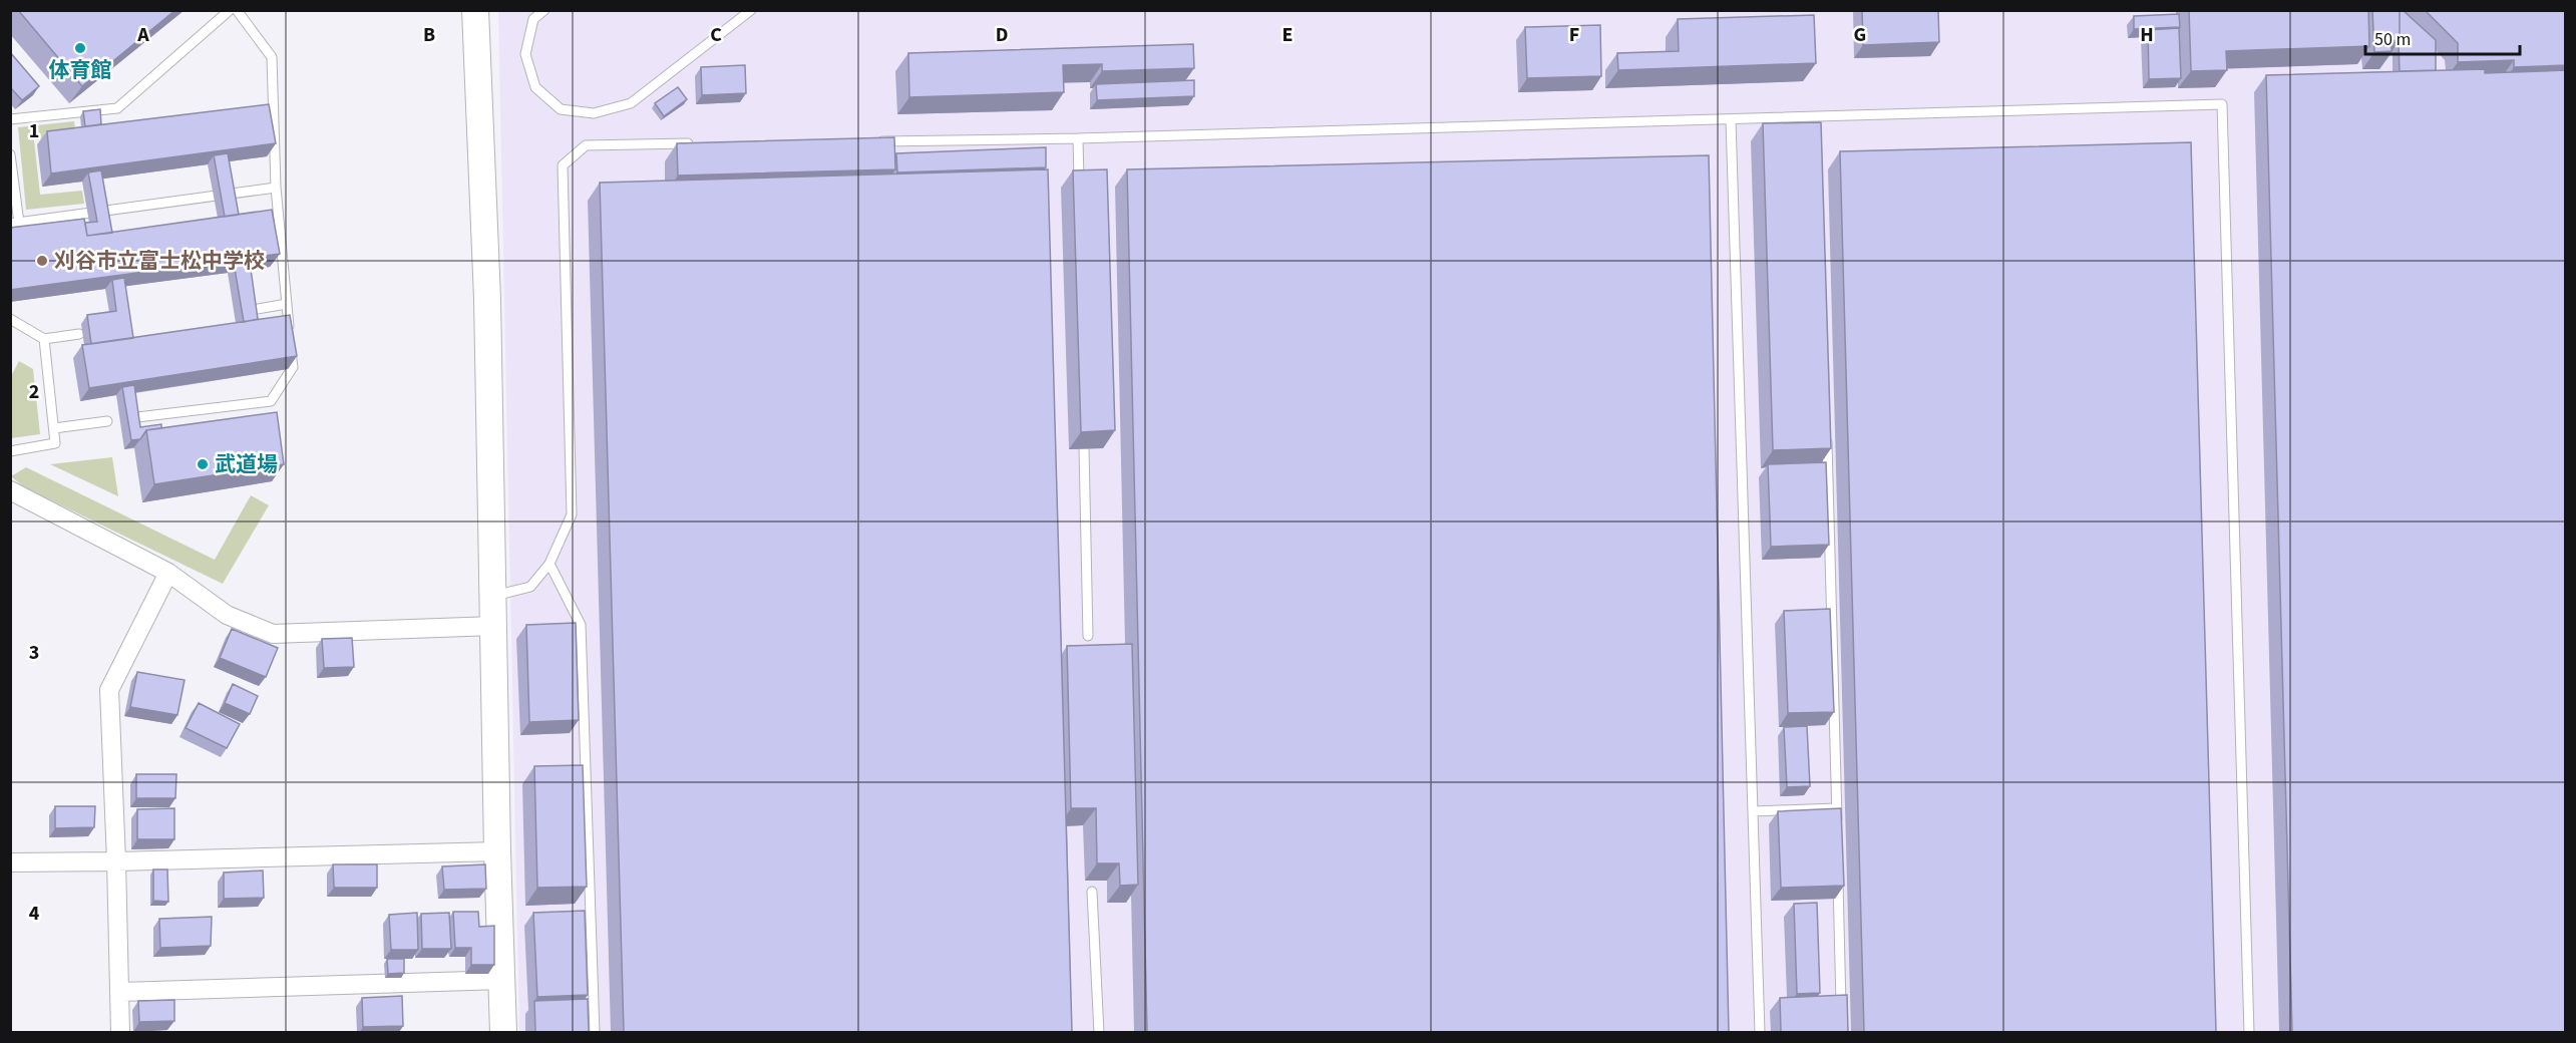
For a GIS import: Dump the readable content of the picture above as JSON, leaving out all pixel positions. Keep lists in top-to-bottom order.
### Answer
{
  "places": ["体育館", "刈谷市立富士松中学校", "武道場"],
  "scale_bar": "50 m",
  "grid": {
    "columns": [
      "A",
      "B",
      "C",
      "D",
      "E",
      "F",
      "G",
      "H"
    ],
    "rows": [
      "1",
      "2",
      "3",
      "4"
    ]
  }
}
